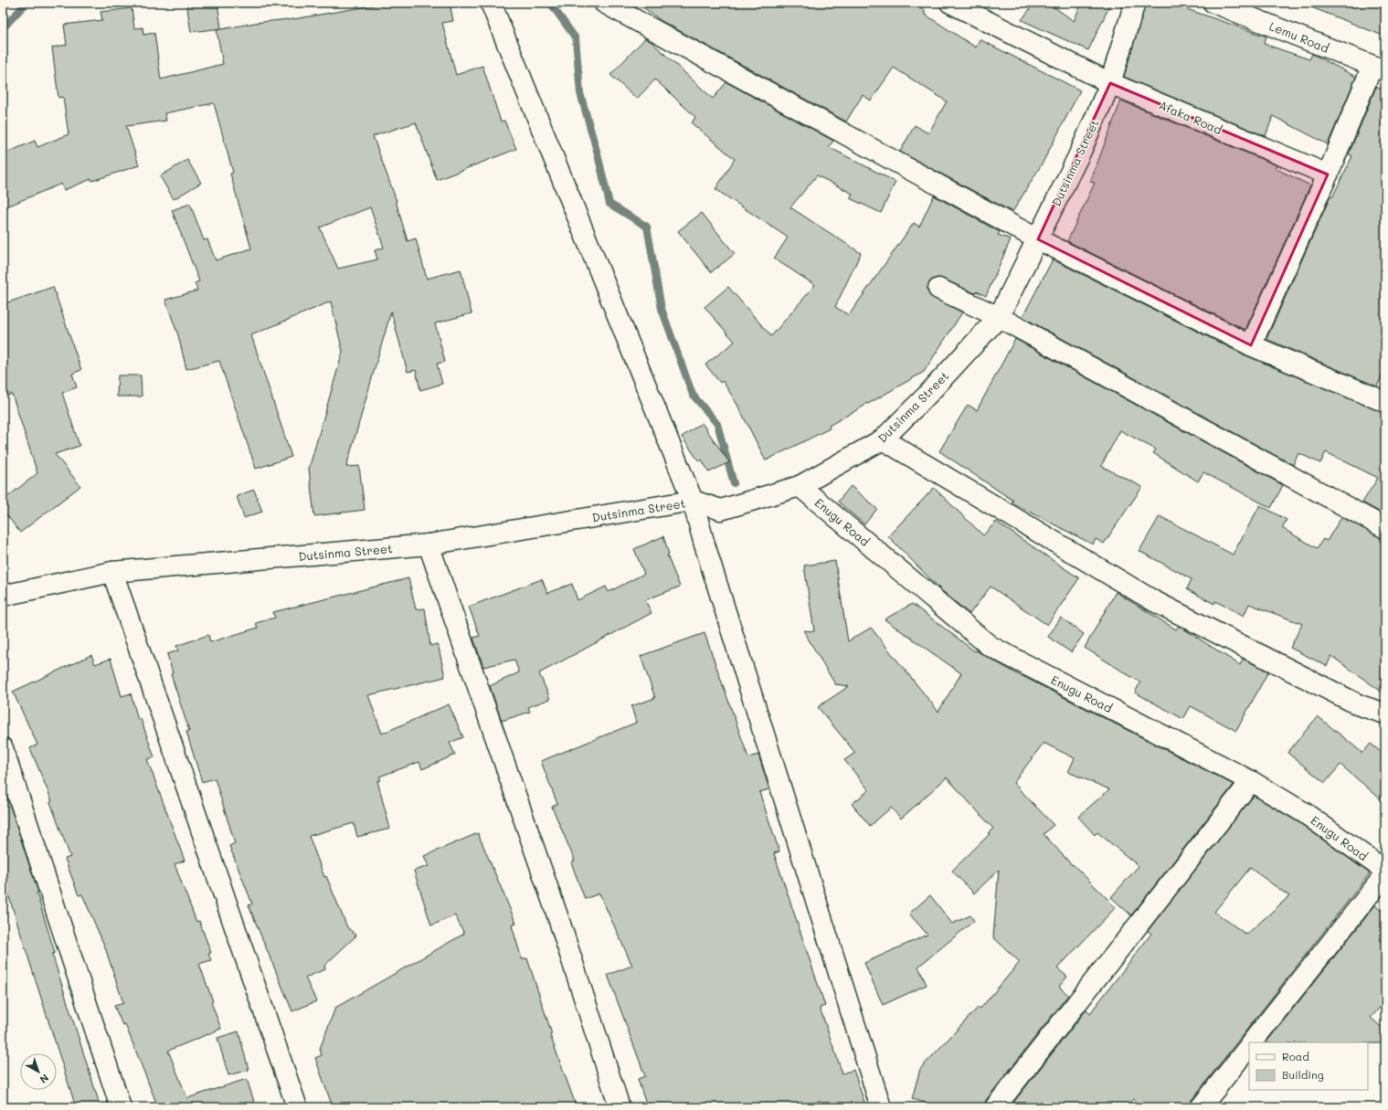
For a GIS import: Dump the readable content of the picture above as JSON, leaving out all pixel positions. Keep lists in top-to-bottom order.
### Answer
{
  "streets": {
    "street": [
      "Lemu Road",
      "Afaka Road",
      "Dutsinma Street",
      "Enugu Road"
    ]
  },
  "crossings": [
    ["Afaka Road", "Dutsinma Street"],
    ["Dutsinma Street", "Enugu Road"]
  ],
  "legend": ["Road", "Building"],
  "north": "bottom right"
}
